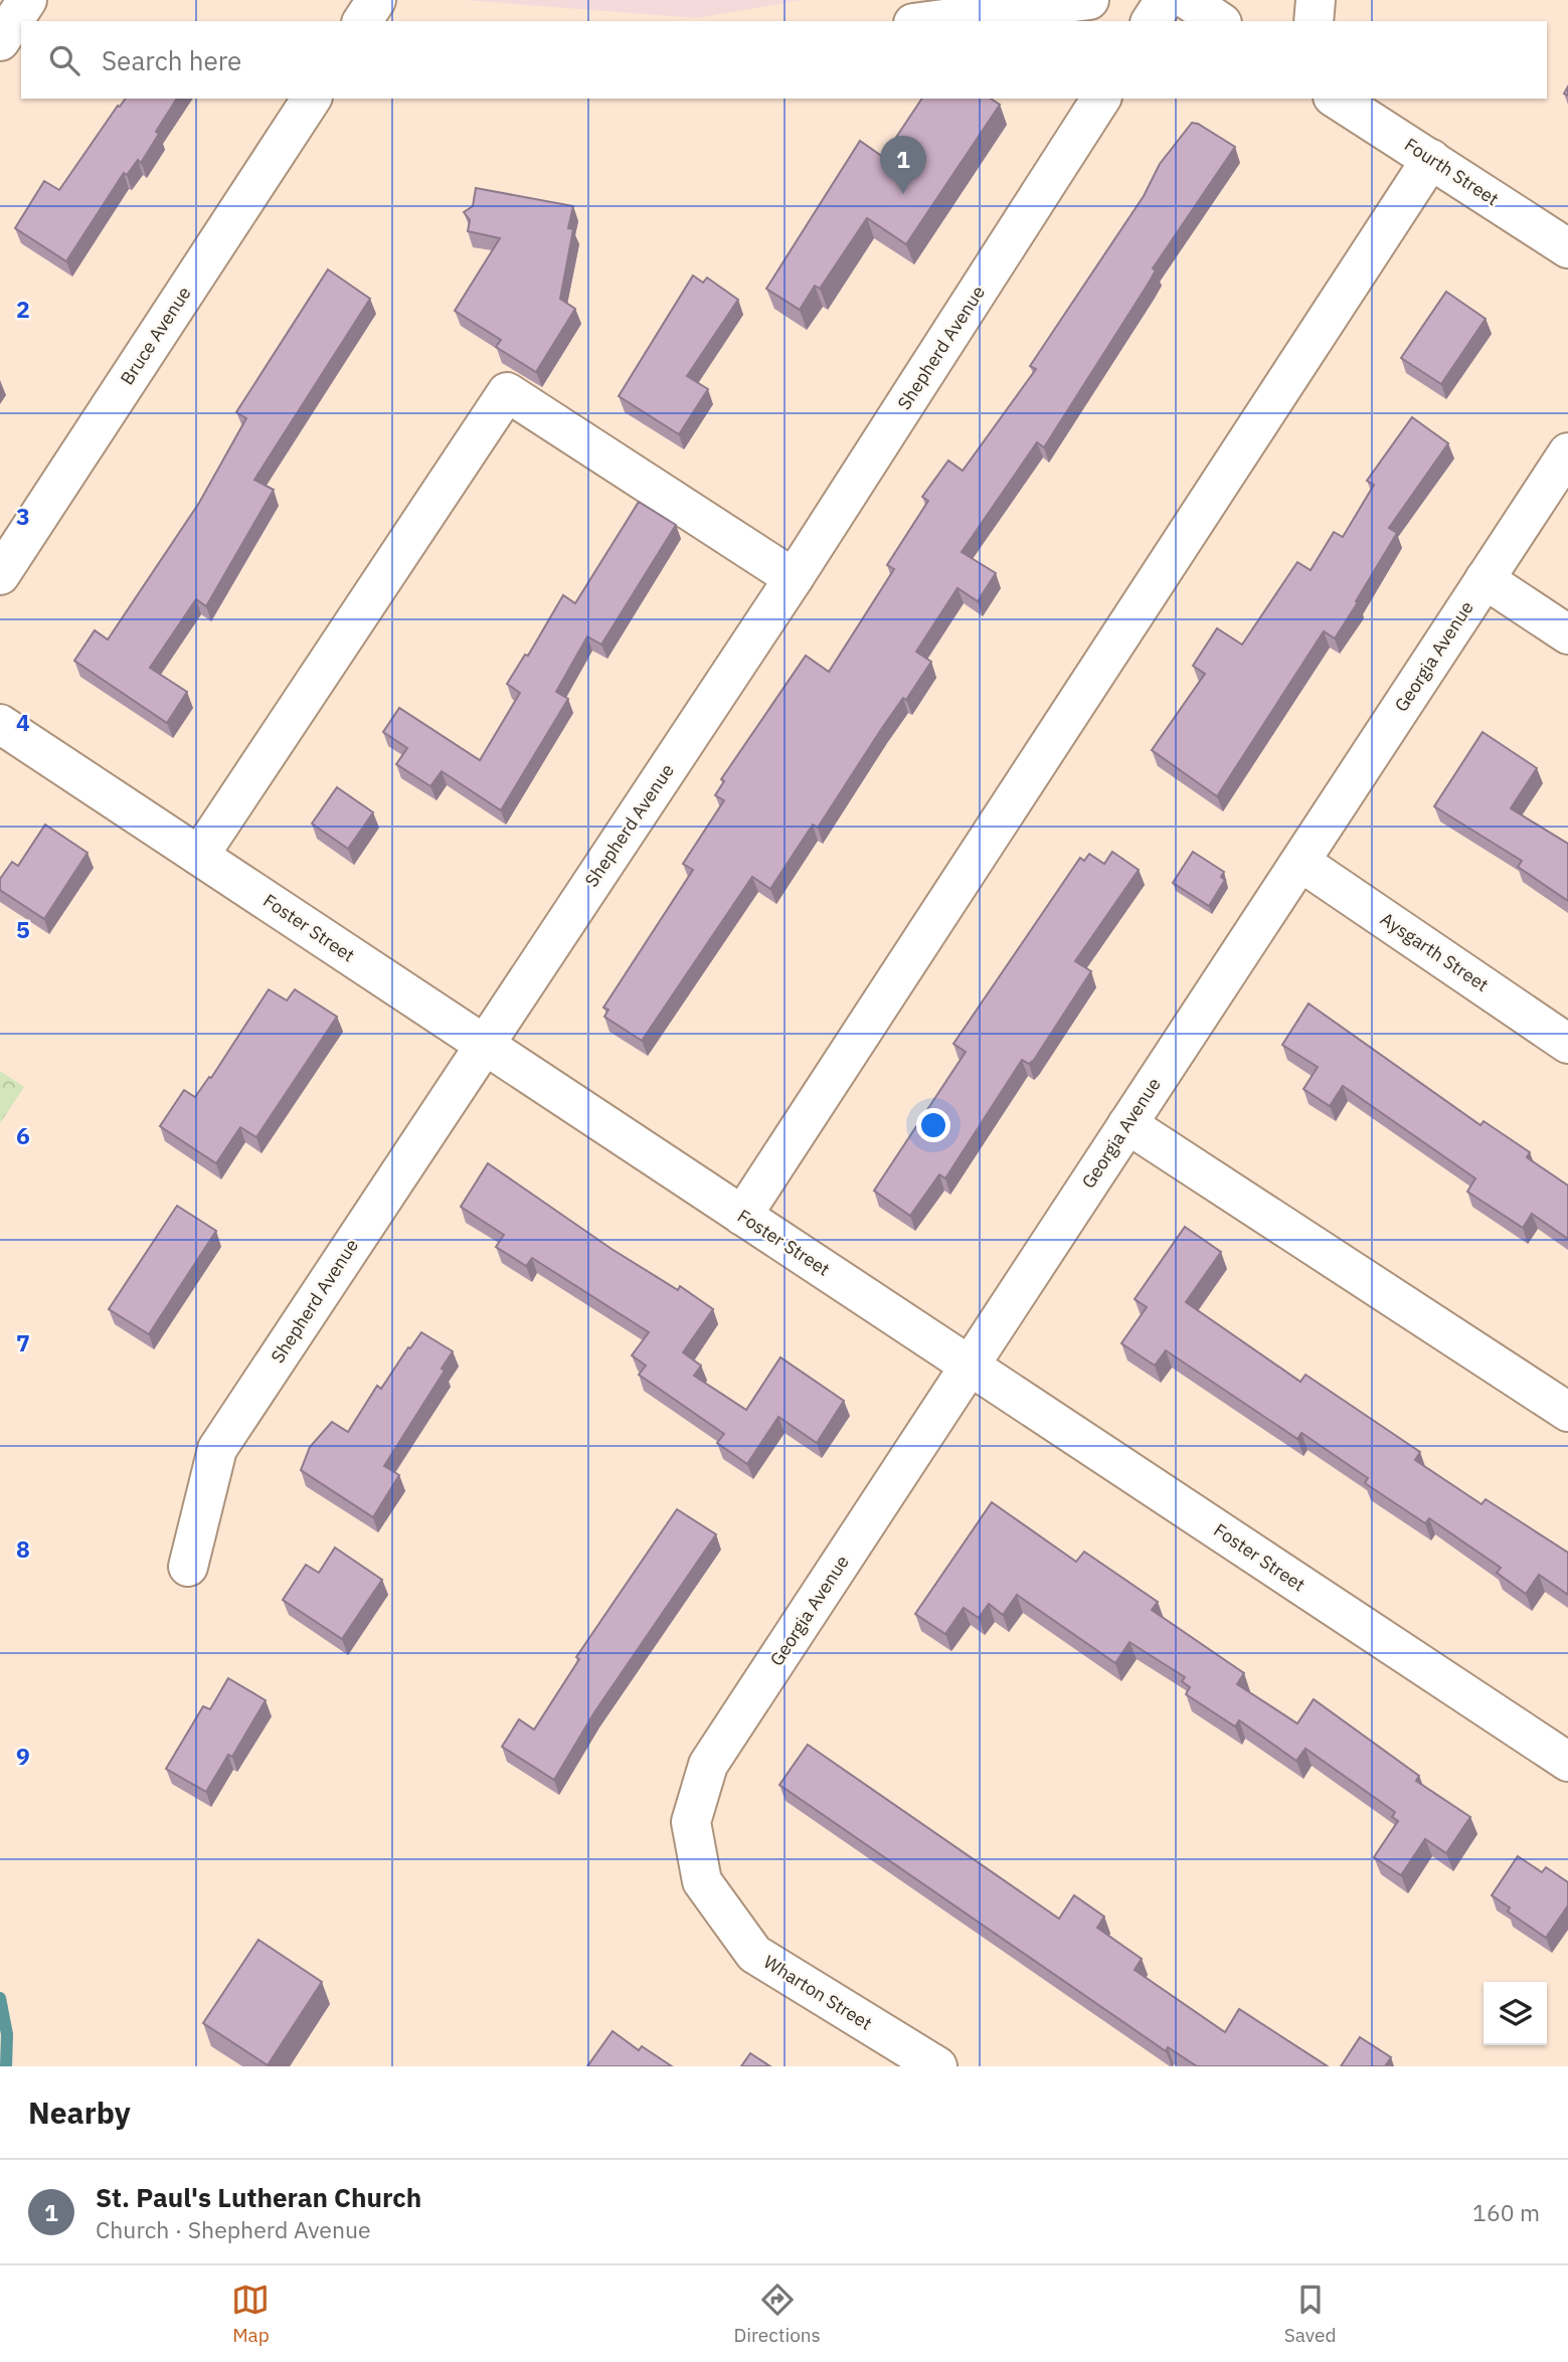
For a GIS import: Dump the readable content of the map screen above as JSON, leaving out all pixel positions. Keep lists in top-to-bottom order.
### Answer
{
  "streets": {
    "street": [
      "Fourth Street",
      "Bruce Avenue",
      "Shepherd Avenue",
      "Georgia Avenue",
      "Foster Street",
      "Aysgarth Street",
      "Wharton Street"
    ]
  },
  "crossings": [
    ["Shepherd Avenue", "Foster Street"],
    ["Georgia Avenue", "Foster Street"],
    ["Georgia Avenue", "Aysgarth Street"],
    ["Georgia Avenue", "Wharton Street"]
  ],
  "page": {
    "search": "Search here",
    "pins": "1",
    "heading": "Nearby",
    "list": [
      {
        "mark": "1",
        "name": "St. Paul's Lutheran Church",
        "note": "Church · Shepherd Avenue",
        "value": "160 m"
      }
    ],
    "nav": ["Map", "Directions", "Saved"]
  },
  "grid": {
    "rows": [
      "2",
      "3",
      "4",
      "5",
      "6",
      "7",
      "8",
      "9"
    ]
  }
}
